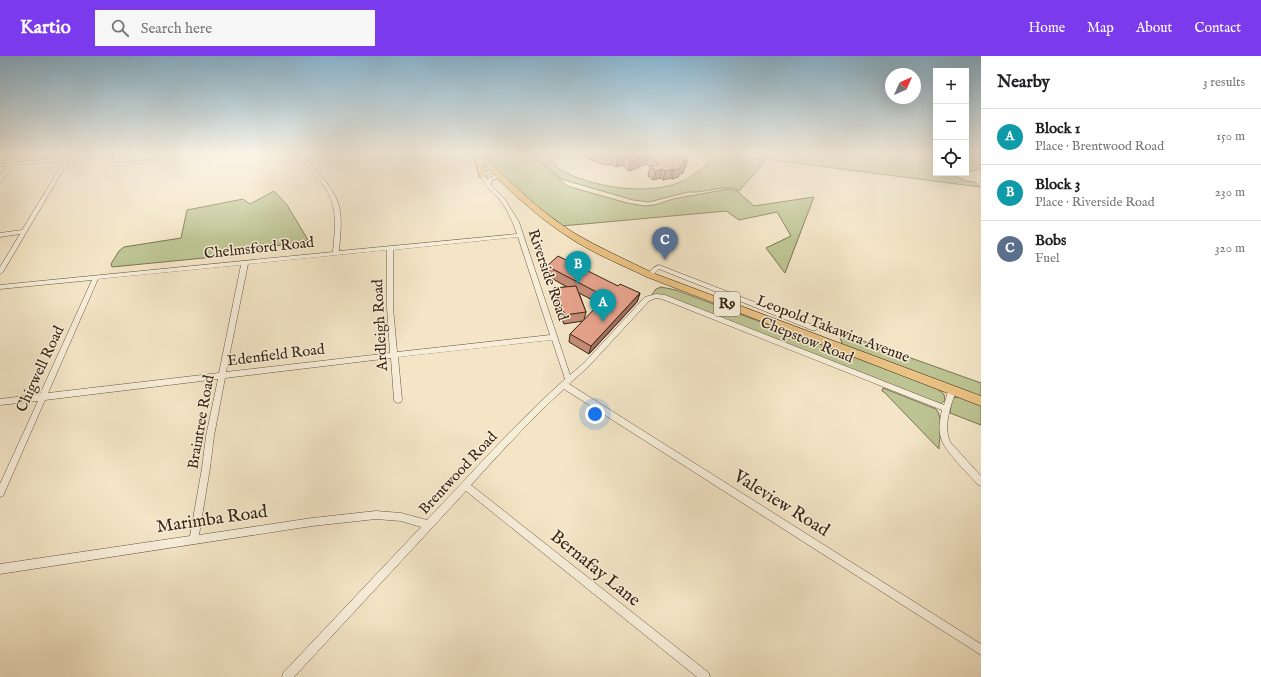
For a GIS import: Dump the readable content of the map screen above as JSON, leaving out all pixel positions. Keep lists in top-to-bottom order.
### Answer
{
  "streets": {
    "highway": ["R9", "Leopold Takawira Avenue"],
    "street": [
      "Chelmsford Road",
      "Riverside Road",
      "Ardleigh Road",
      "Chepstow Road",
      "Edenfield Road",
      "Chigwell Road",
      "Braintree Road",
      "Brentwood Road",
      "Valeview Road",
      "Marimba Road",
      "Bernafay Lane"
    ]
  },
  "crossings": [
    ["Chelmsford Road", "Riverside Road"],
    ["Chelmsford Road", "Ardleigh Road"],
    ["Chelmsford Road", "Chigwell Road"],
    ["Chelmsford Road", "Braintree Road"],
    ["Riverside Road", "Edenfield Road"],
    ["Riverside Road", "Brentwood Road"],
    ["Riverside Road", "Valeview Road"],
    ["Ardleigh Road", "Edenfield Road"],
    ["Chepstow Road", "Brentwood Road"],
    ["Edenfield Road", "Chigwell Road"],
    ["Edenfield Road", "Braintree Road"],
    ["Braintree Road", "Marimba Road"],
    ["Brentwood Road", "Valeview Road"],
    ["Brentwood Road", "Marimba Road"],
    ["Brentwood Road", "Bernafay Lane"]
  ],
  "north": "top right",
  "page": {
    "header": "Kartio",
    "search": "Search here",
    "nav": [
      "Home",
      "Map",
      "About",
      "Contact"
    ],
    "heading": ["Nearby", "3 results"],
    "map_buttons": ["+", "−"],
    "list": [
      {
        "mark": "A",
        "name": "Block 1",
        "note": "Place · Brentwood Road",
        "value": "150 m"
      },
      {
        "mark": "B",
        "name": "Block 3",
        "note": "Place · Riverside Road",
        "value": "230 m"
      },
      {
        "mark": "C",
        "name": "Bobs",
        "note": "Fuel",
        "value": "320 m"
      }
    ],
    "pins": ["C", "B", "A"]
  }
}
